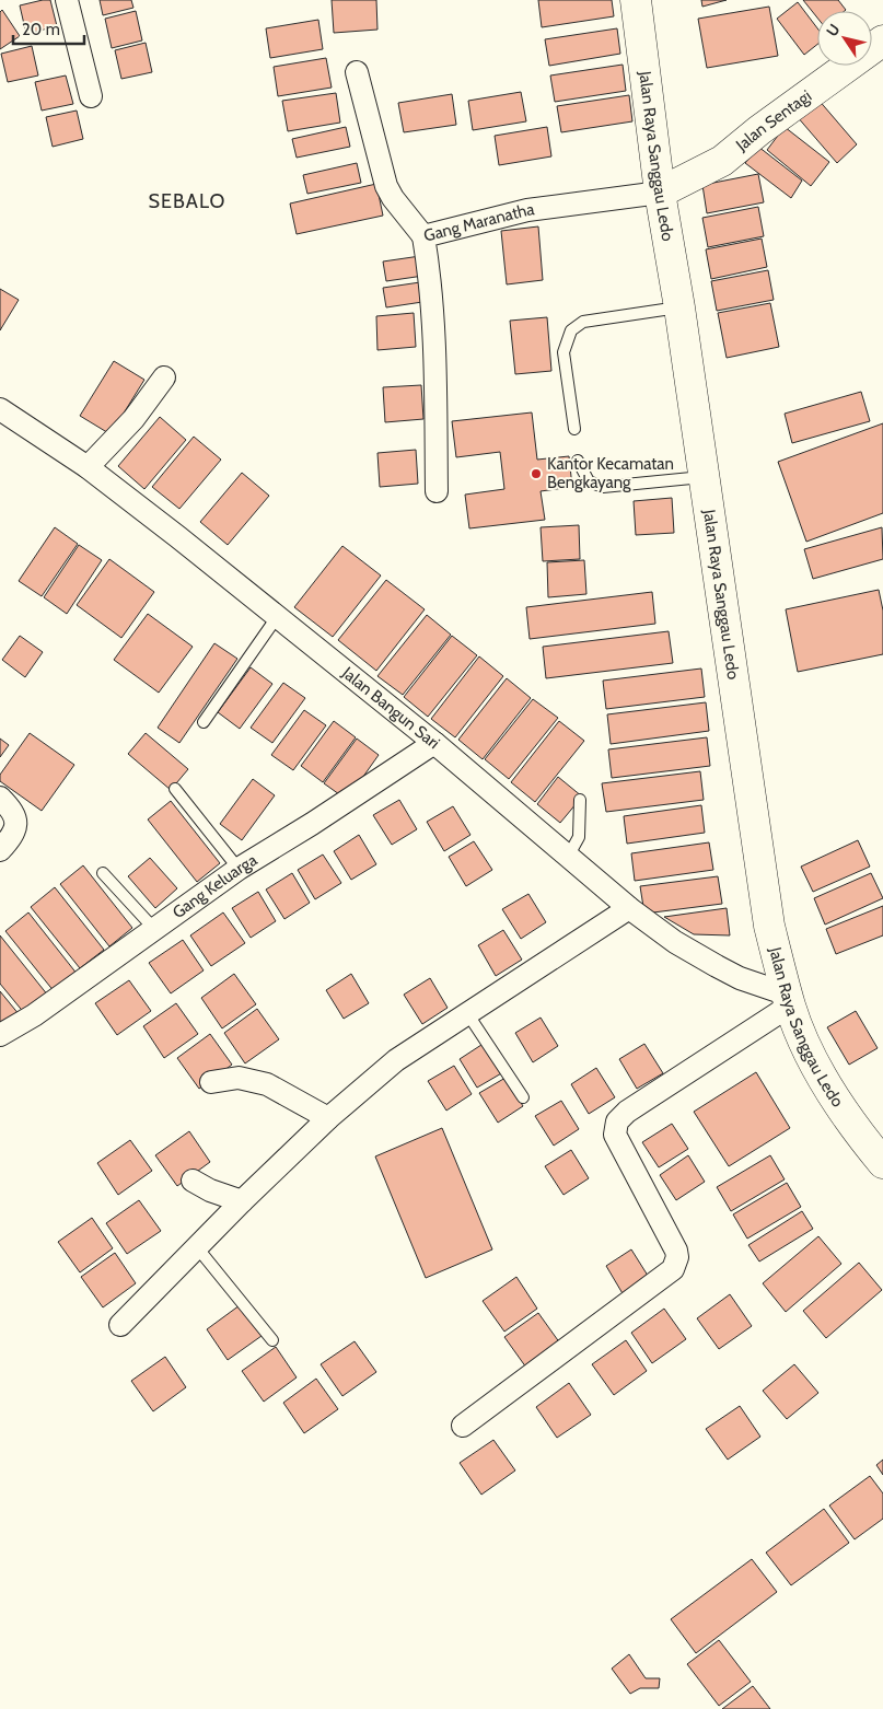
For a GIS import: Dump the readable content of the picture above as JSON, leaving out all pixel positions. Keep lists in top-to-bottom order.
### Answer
{
  "streets": {
    "main road": ["Jalan Sentagi", "Jalan Raya Sanggau Ledo"],
    "street": ["Gang Maranatha", "Jalan Bangun Sari", "Gang Keluarga"]
  },
  "crossings": [
    ["Jalan Sentagi", "Jalan Raya Sanggau Ledo"],
    ["Jalan Sentagi", "Gang Maranatha"],
    ["Jalan Raya Sanggau Ledo", "Gang Maranatha"],
    ["Jalan Raya Sanggau Ledo", "Jalan Bangun Sari"],
    ["Jalan Bangun Sari", "Gang Keluarga"]
  ],
  "districts": ["SEBALO"],
  "places": ["Kantor Kecamatan Bengkayang"],
  "scale_bar": "20 m",
  "north": "top left"
}
